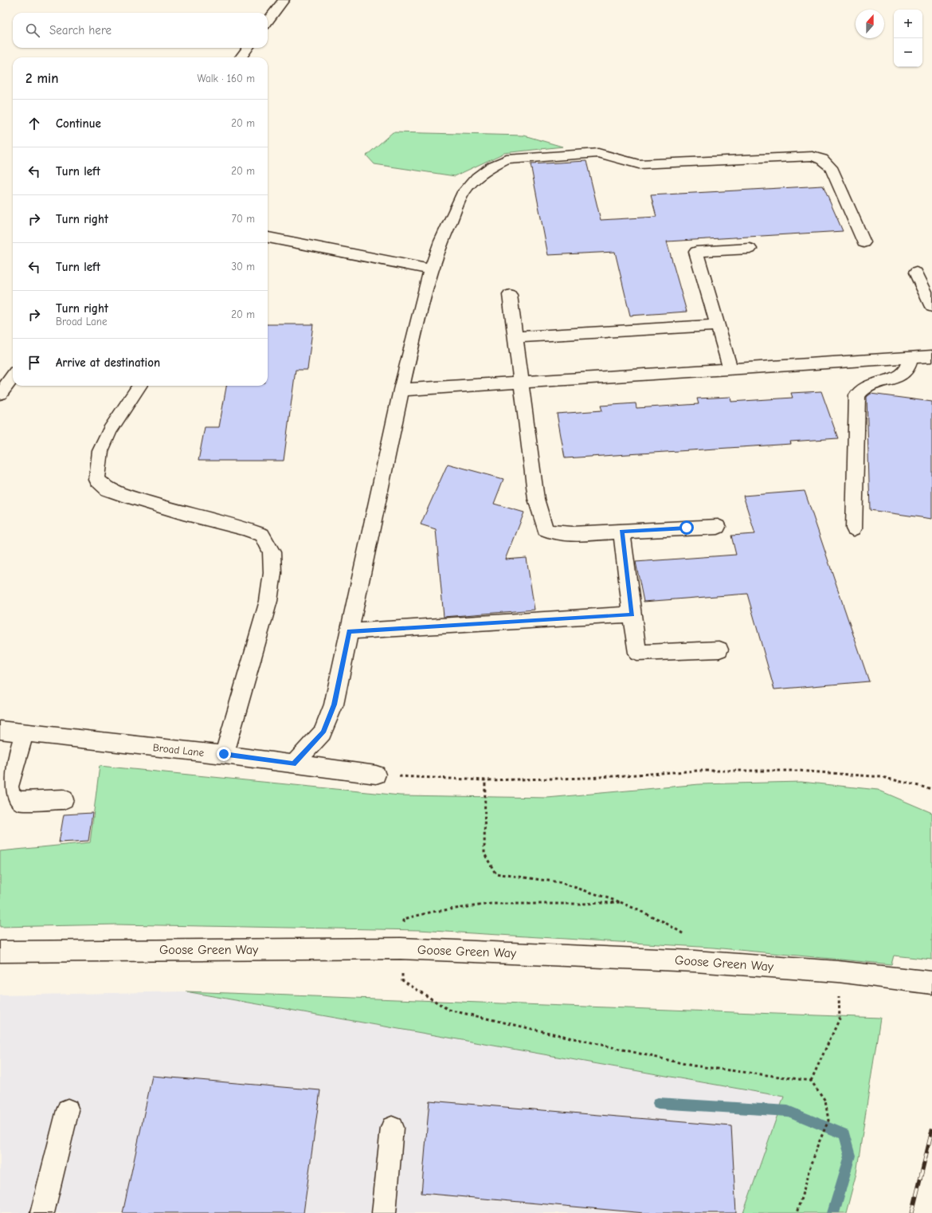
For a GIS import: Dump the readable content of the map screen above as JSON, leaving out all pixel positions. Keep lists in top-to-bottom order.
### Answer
{
  "streets": {
    "main road": ["Broad Lane", "Goose Green Way"]
  },
  "north": "top",
  "page": {
    "map_buttons": ["+", "−"],
    "search": "Search here",
    "heading": ["2 min", "Walk · 160 m"],
    "list": [
      ["Continue", "20 m"],
      ["Turn left", "20 m"],
      ["Turn right", "70 m"],
      ["Turn left", "30 m"],
      ["Turn right", "Broad Lane", "20 m"],
      "Arrive at destination"
    ]
  }
}
